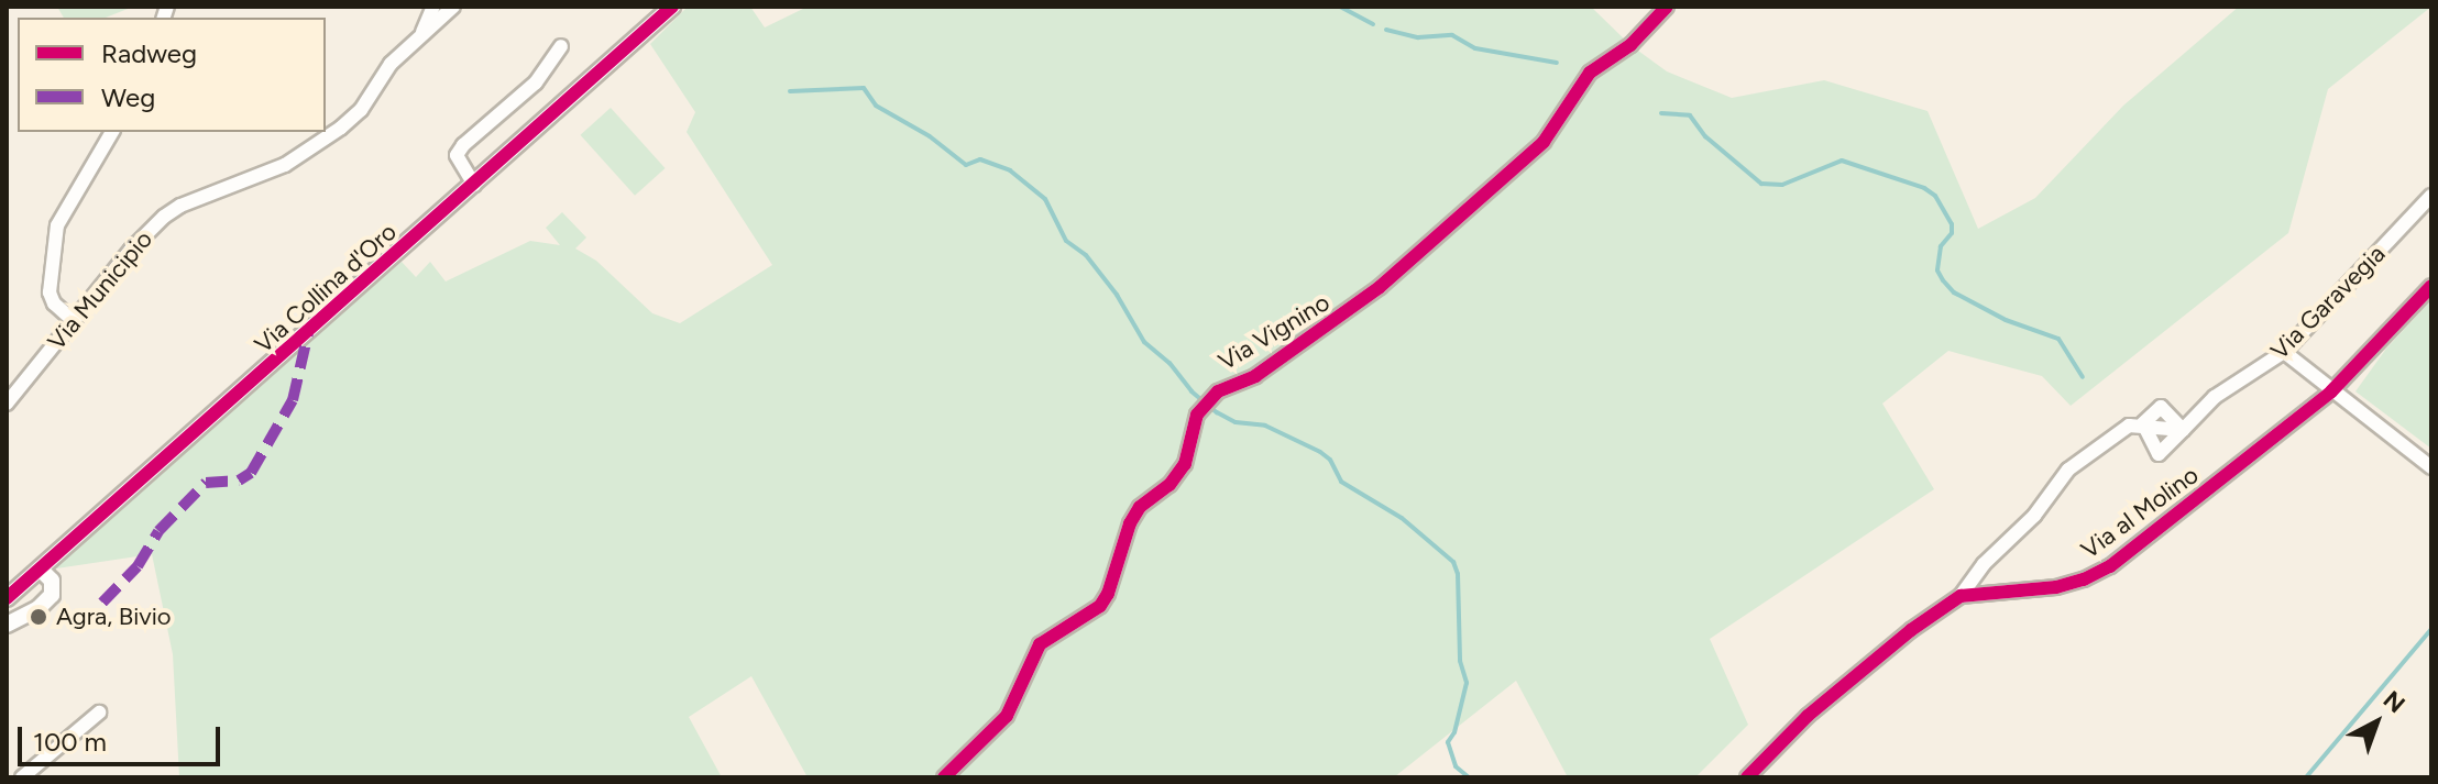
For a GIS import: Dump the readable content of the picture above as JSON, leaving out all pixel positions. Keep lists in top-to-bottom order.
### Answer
{
  "streets": {
    "street": [
      "Via Collina d'Oro",
      "Via Municipio",
      "Via Garavegia",
      "Via Vignino",
      "Via al Molino"
    ]
  },
  "crossings": [
    ["Via Garavegia", "Via al Molino"]
  ],
  "places": ["Agra, Bivio"],
  "legend": ["Radweg", "Weg"],
  "scale_bar": "100 m",
  "north": "top right"
}
